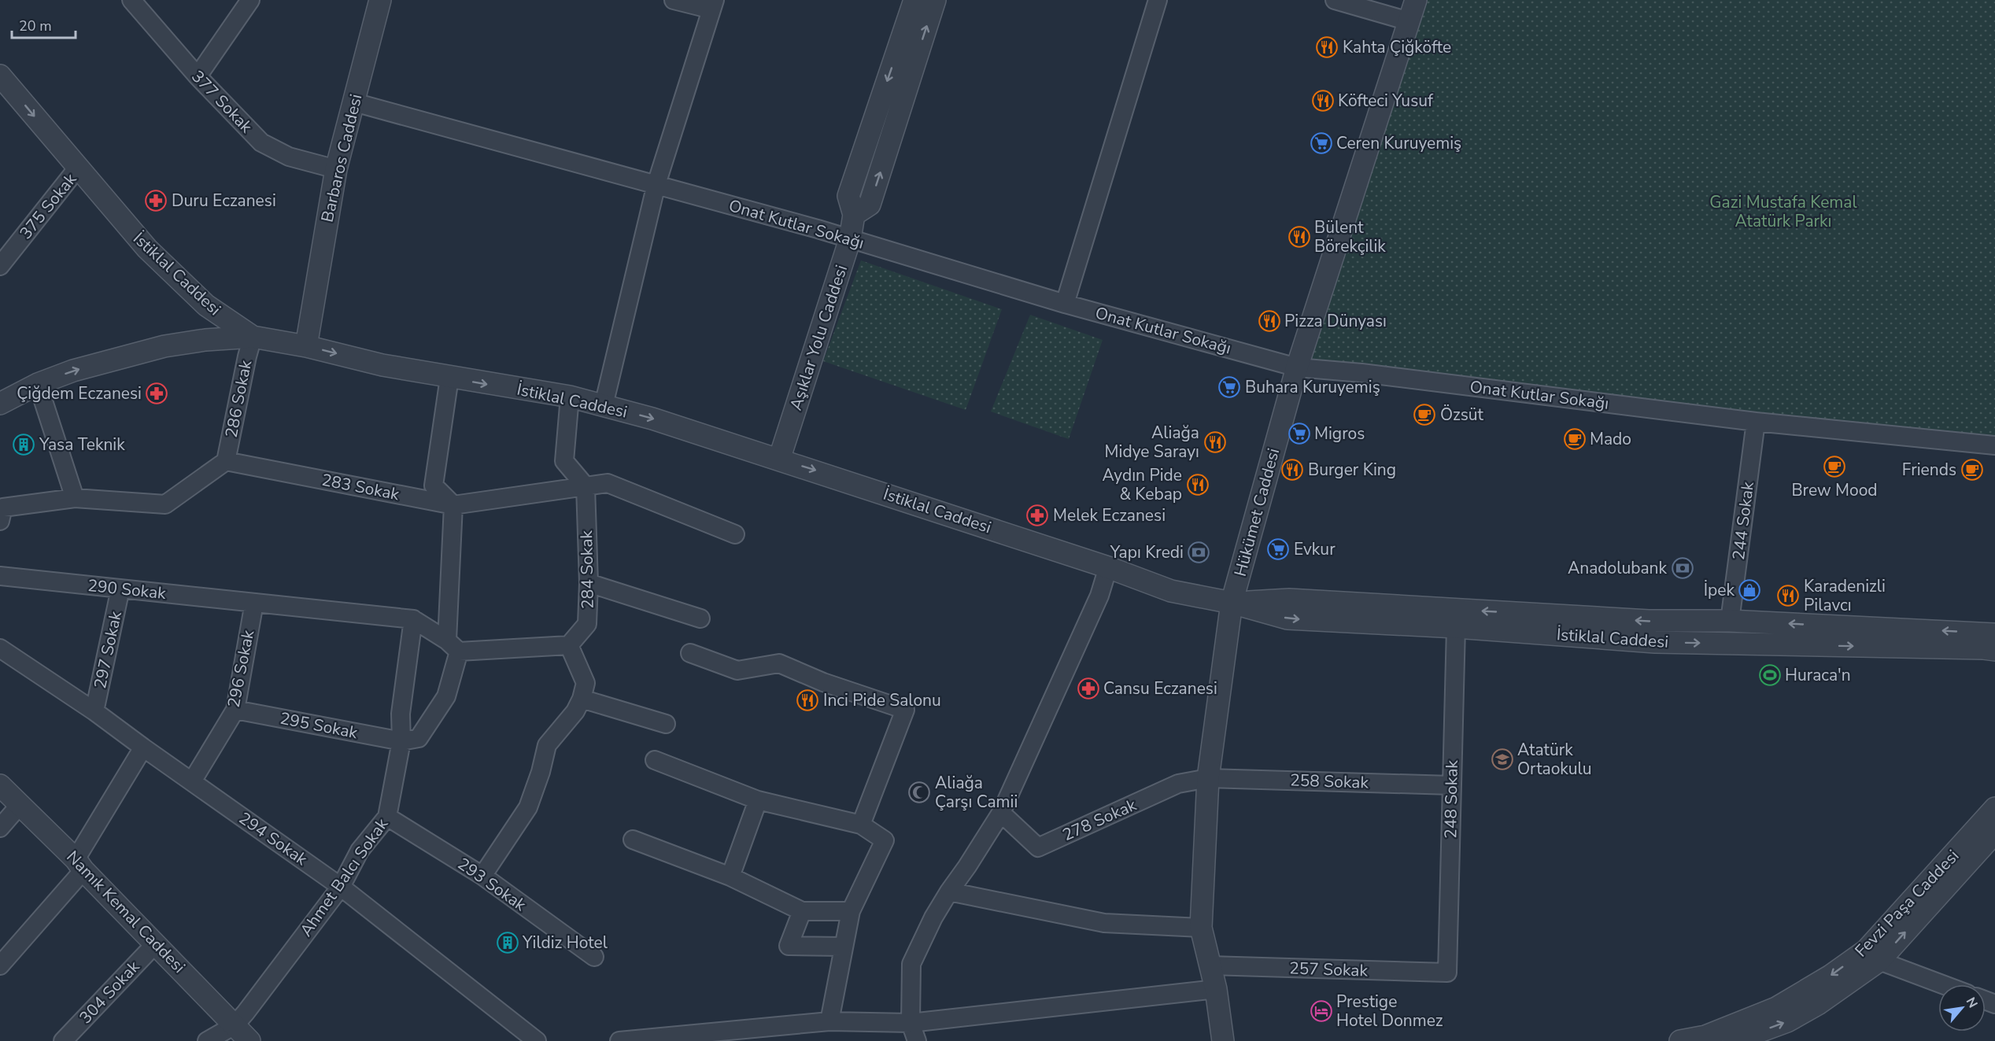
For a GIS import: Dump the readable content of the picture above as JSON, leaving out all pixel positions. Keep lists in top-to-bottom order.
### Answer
{
  "streets": {
    "street": [
      "377 Sokak",
      "Barbaros Caddesi",
      "375 Sokak",
      "Onat Kutlar Sokağı",
      "İstiklal Caddesi",
      "Aşıklar Yolu Caddesi",
      "286 Sokak",
      "283 Sokak",
      "Hükümet Caddesi",
      "244 Sokak",
      "284 Sokak",
      "290 Sokak",
      "297 Sokak",
      "296 Sokak",
      "295 Sokak",
      "258 Sokak",
      "248 Sokak",
      "278 Sokak",
      "294 Sokak",
      "Ahmet Balcı Sokak",
      "293 Sokak",
      "Fevzi Paşa Caddesi",
      "Namık Kemal Caddesi",
      "257 Sokak",
      "304 Sokak"
    ]
  },
  "crossings": [
    ["377 Sokak", "Barbaros Caddesi"],
    ["Barbaros Caddesi", "Onat Kutlar Sokağı"],
    ["Barbaros Caddesi", "İstiklal Caddesi"],
    ["375 Sokak", "İstiklal Caddesi"],
    ["Onat Kutlar Sokağı", "Aşıklar Yolu Caddesi"],
    ["Onat Kutlar Sokağı", "Hükümet Caddesi"],
    ["Onat Kutlar Sokağı", "244 Sokak"],
    ["İstiklal Caddesi", "Aşıklar Yolu Caddesi"],
    ["İstiklal Caddesi", "286 Sokak"],
    ["İstiklal Caddesi", "Hükümet Caddesi"],
    ["İstiklal Caddesi", "244 Sokak"],
    ["İstiklal Caddesi", "248 Sokak"],
    ["286 Sokak", "283 Sokak"],
    ["283 Sokak", "284 Sokak"],
    ["Hükümet Caddesi", "258 Sokak"],
    ["Hükümet Caddesi", "278 Sokak"],
    ["Hükümet Caddesi", "257 Sokak"],
    ["290 Sokak", "297 Sokak"],
    ["290 Sokak", "296 Sokak"],
    ["290 Sokak", "Ahmet Balcı Sokak"],
    ["297 Sokak", "294 Sokak"],
    ["296 Sokak", "295 Sokak"],
    ["296 Sokak", "294 Sokak"],
    ["295 Sokak", "Ahmet Balcı Sokak"],
    ["258 Sokak", "248 Sokak"],
    ["258 Sokak", "278 Sokak"],
    ["248 Sokak", "257 Sokak"],
    ["294 Sokak", "Ahmet Balcı Sokak"],
    ["Ahmet Balcı Sokak", "293 Sokak"],
    ["Ahmet Balcı Sokak", "Namık Kemal Caddesi"],
    ["Namık Kemal Caddesi", "304 Sokak"]
  ],
  "parks": ["Gazi Mustafa Kemal Atatürk Parkı"],
  "places": {
    "restaurant": [
      "Kahta Çiğköfte",
      "Köfteci Yusuf",
      "Bülent Börekçilik",
      "Pizza Dünyası",
      "Aliağa Midye Sarayı",
      "Burger King",
      "Aydın Pide & Kebap",
      "Karadenizli Pilavcı",
      "Inci Pide Salonu"
    ],
    "supermarket": [
      "Ceren Kuruyemiş",
      "Buhara Kuruyemiş",
      "Migros",
      "Evkur"
    ],
    "pharmacy": [
      "Duru Eczanesi",
      "Çiğdem Eczanesi",
      "Melek Eczanesi",
      "Cansu Eczanesi"
    ],
    "cafe": [
      "Özsüt",
      "Mado",
      "Brew Mood",
      "Friends"
    ],
    "building": ["Yasa Teknik", "Yildiz Hotel"],
    "bank": ["Yapı Kredi", "Anadolubank"],
    "shop": ["İpek"],
    "sports": ["Huraca'n"],
    "school or university": ["Atatürk Ortaokulu"],
    "mosque": ["Aliağa Çarşı Camii"],
    "hotel": ["Prestige Hotel Donmez"]
  },
  "scale_bar": "20 m",
  "north": "top right"
}
